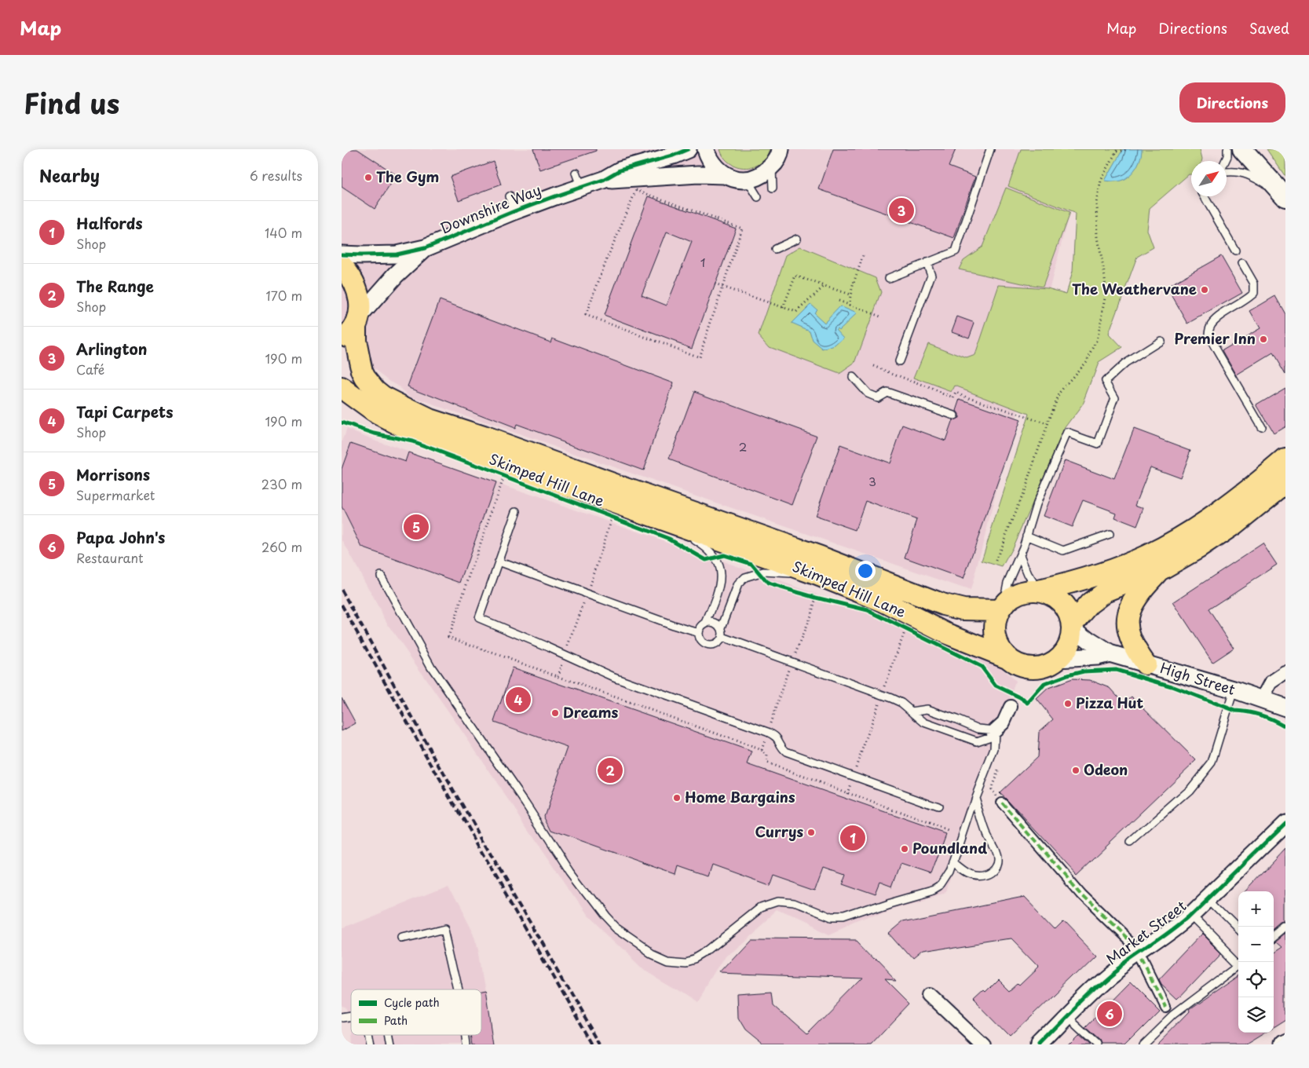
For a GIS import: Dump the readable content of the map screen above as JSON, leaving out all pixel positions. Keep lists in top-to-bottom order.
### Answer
{
  "streets": {
    "main road": ["Skimped Hill Lane"],
    "street": ["Downshire Way", "High Street", "Market Street"]
  },
  "crossings": [
    ["Downshire Way", "Skimped Hill Lane"],
    ["Skimped Hill Lane", "High Street"]
  ],
  "places": [
    "The Gym",
    "The Weathervane",
    "Premier Inn",
    "Pizza Hut",
    "Dreams",
    "Odeon",
    "Home Bargains",
    "Currys",
    "Poundland"
  ],
  "house_numbers": ["1", "2", "3"],
  "legend": ["Cycle path", "Path"],
  "north": "top right",
  "page": {
    "header": "Map",
    "nav": ["Map", "Directions", "Saved"],
    "title": "Find us",
    "buttons": "Directions",
    "heading": ["Nearby", "6 results"],
    "pins": [
      "3",
      "5",
      "4",
      "2",
      "1",
      "6"
    ],
    "list": [
      {
        "mark": "1",
        "name": "Halfords",
        "note": "Shop",
        "value": "140 m"
      },
      {
        "mark": "2",
        "name": "The Range",
        "note": "Shop",
        "value": "170 m"
      },
      {
        "mark": "3",
        "name": "Arlington",
        "note": "Café",
        "value": "190 m"
      },
      {
        "mark": "4",
        "name": "Tapi Carpets",
        "note": "Shop",
        "value": "190 m"
      },
      {
        "mark": "5",
        "name": "Morrisons",
        "note": "Supermarket",
        "value": "230 m"
      },
      {
        "mark": "6",
        "name": "Papa John's",
        "note": "Restaurant",
        "value": "260 m"
      }
    ],
    "map_buttons": ["+", "−"]
  }
}
